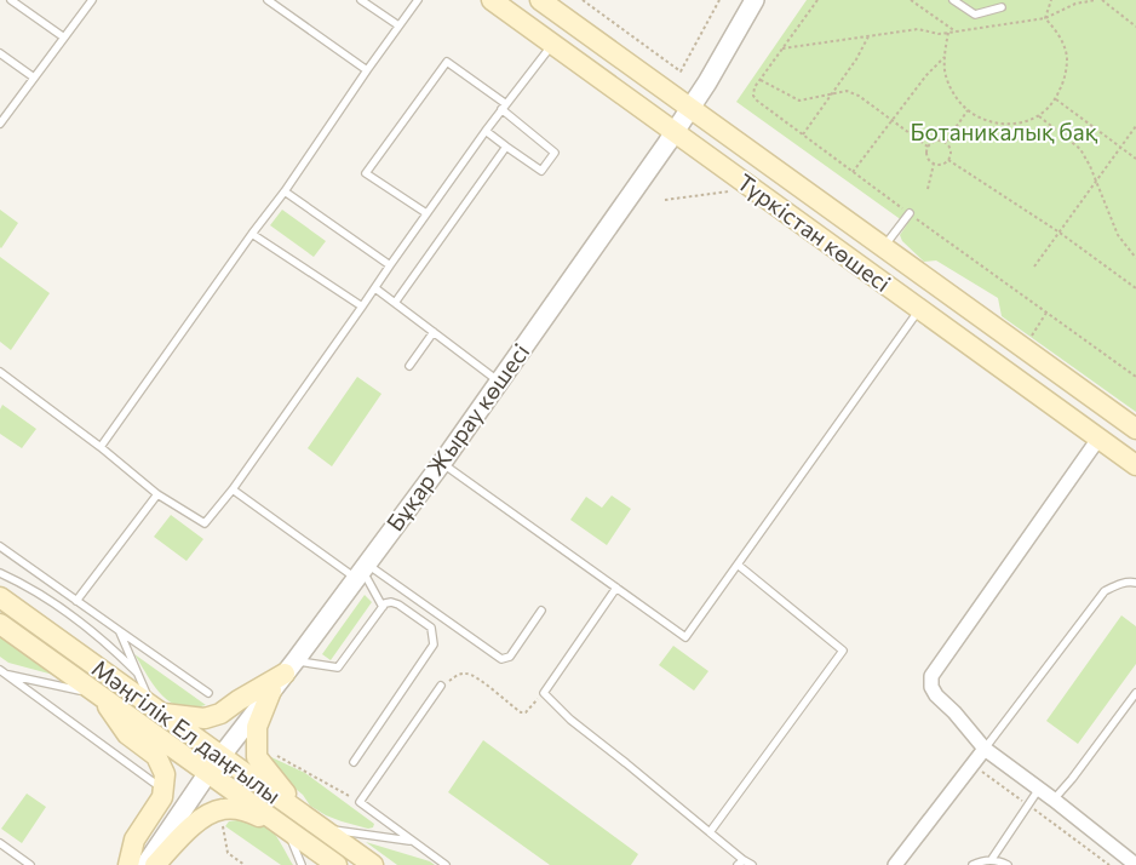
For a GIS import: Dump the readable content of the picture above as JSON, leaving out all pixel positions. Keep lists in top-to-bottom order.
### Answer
{
  "streets": {
    "main road": ["Түркістан көшесі", "Мәңгілік Ел даңғылы"],
    "street": ["Бұқар Жырау көшесі"]
  },
  "crossings": [
    ["Түркістан көшесі", "Бұқар Жырау көшесі"],
    ["Бұқар Жырау көшесі", "Мәңгілік Ел даңғылы"]
  ],
  "parks": ["Ботаникалық бақ"]
}
